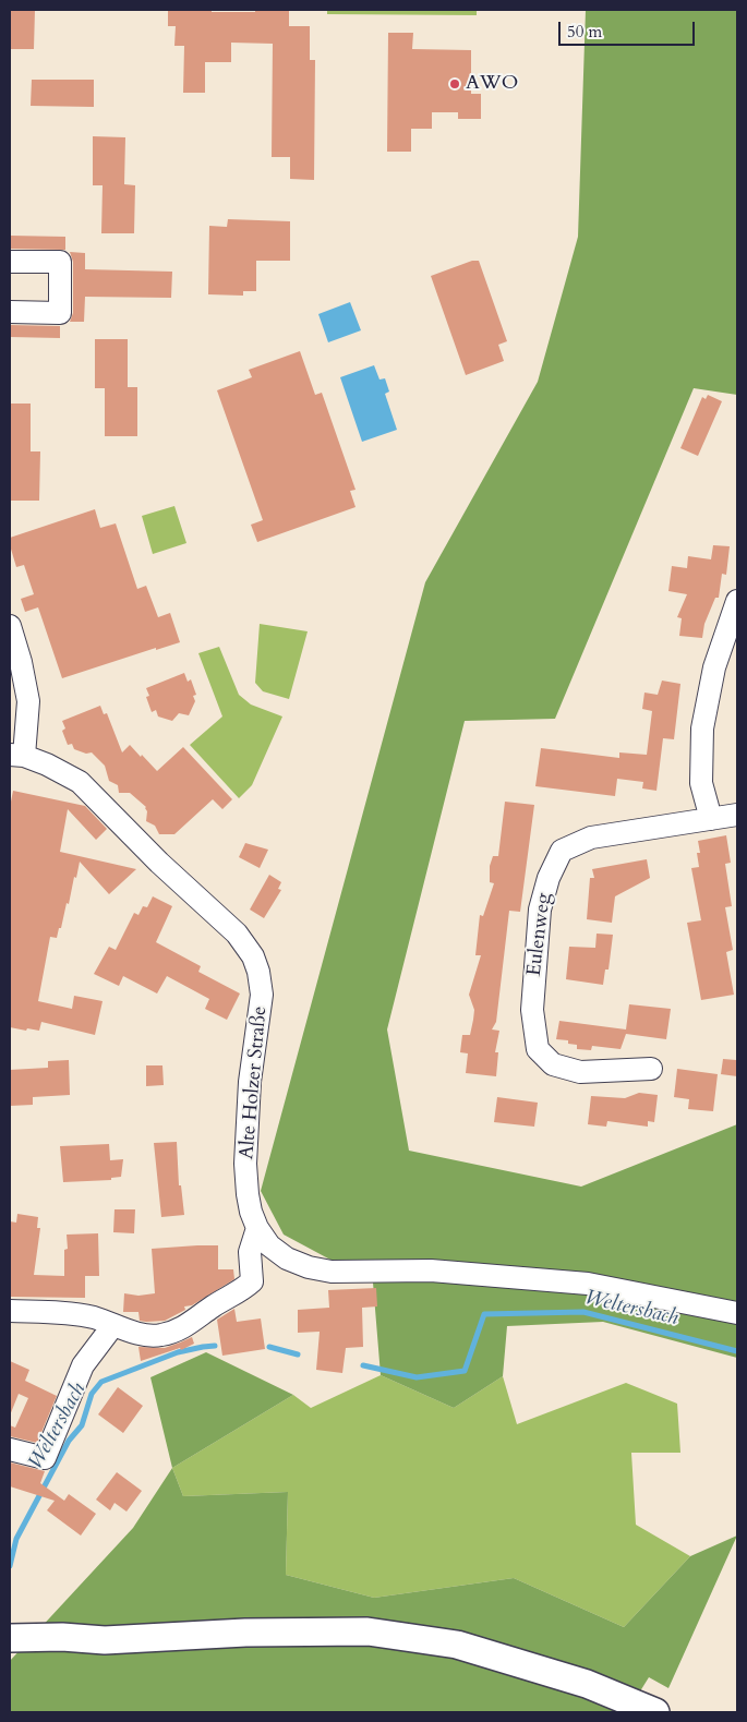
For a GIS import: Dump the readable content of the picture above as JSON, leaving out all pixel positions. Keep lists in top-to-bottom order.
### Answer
{
  "streets": {
    "street": ["Eulenweg", "Alte Holzer Straße"]
  },
  "water": ["Weltersbach"],
  "places": ["AWO"],
  "scale_bar": "50 m"
}
